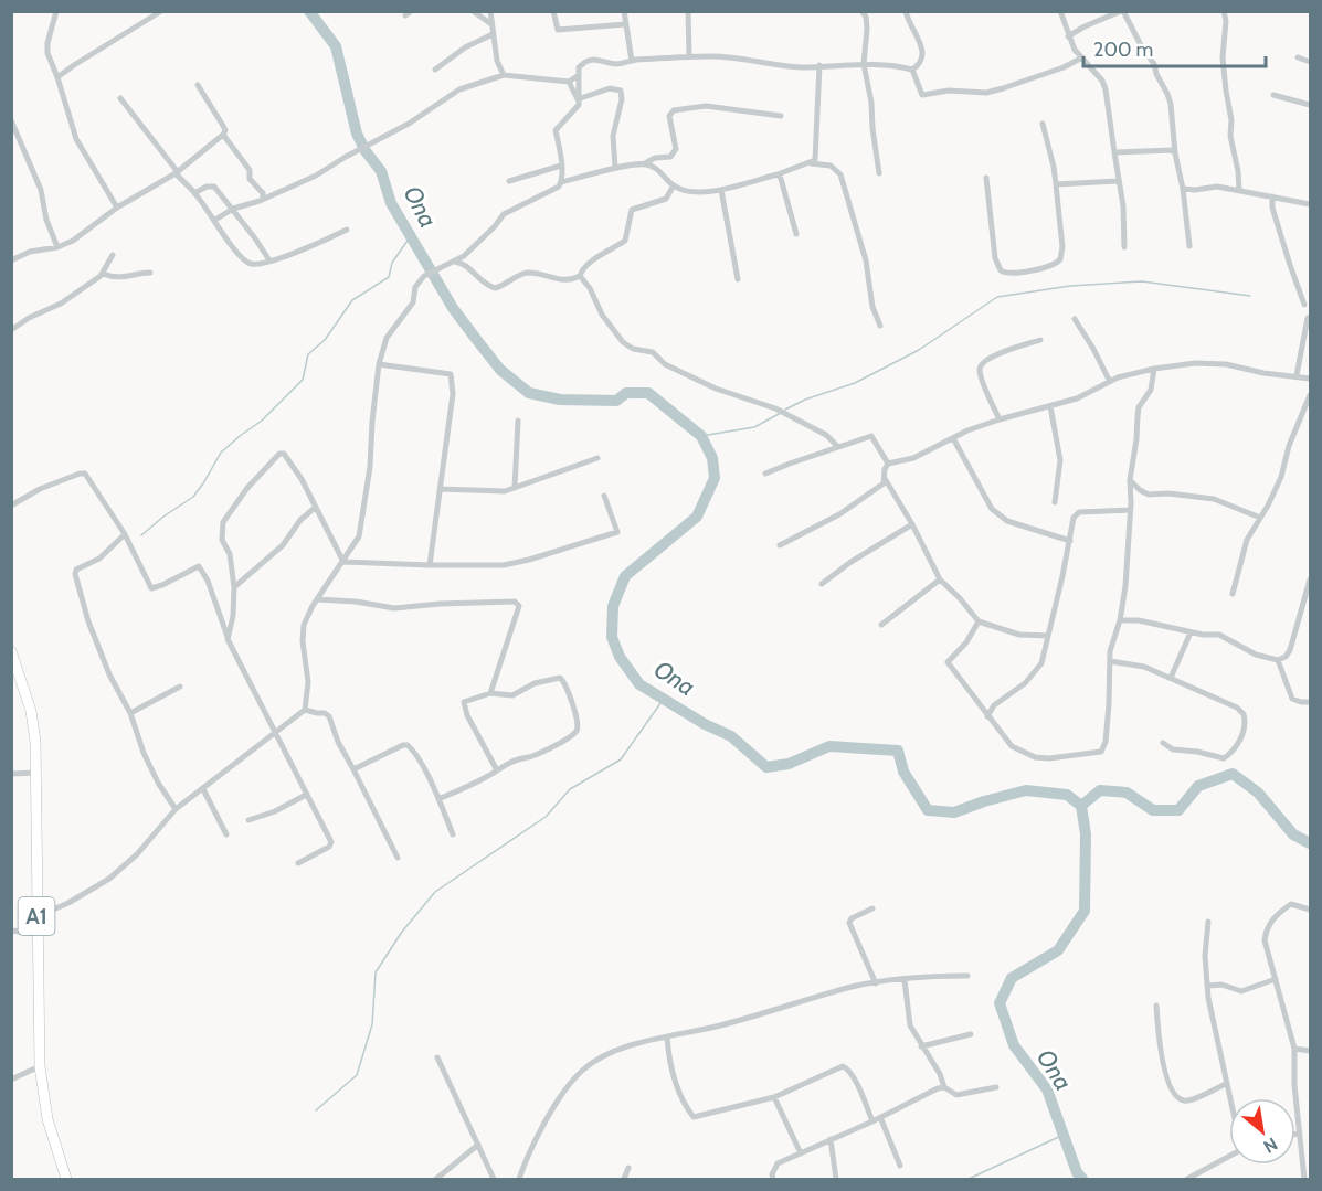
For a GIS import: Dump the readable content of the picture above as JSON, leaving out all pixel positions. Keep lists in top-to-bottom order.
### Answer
{
  "streets": {
    "highway": ["A1"]
  },
  "water": ["Ona"],
  "scale_bar": "200 m",
  "north": "bottom right"
}
